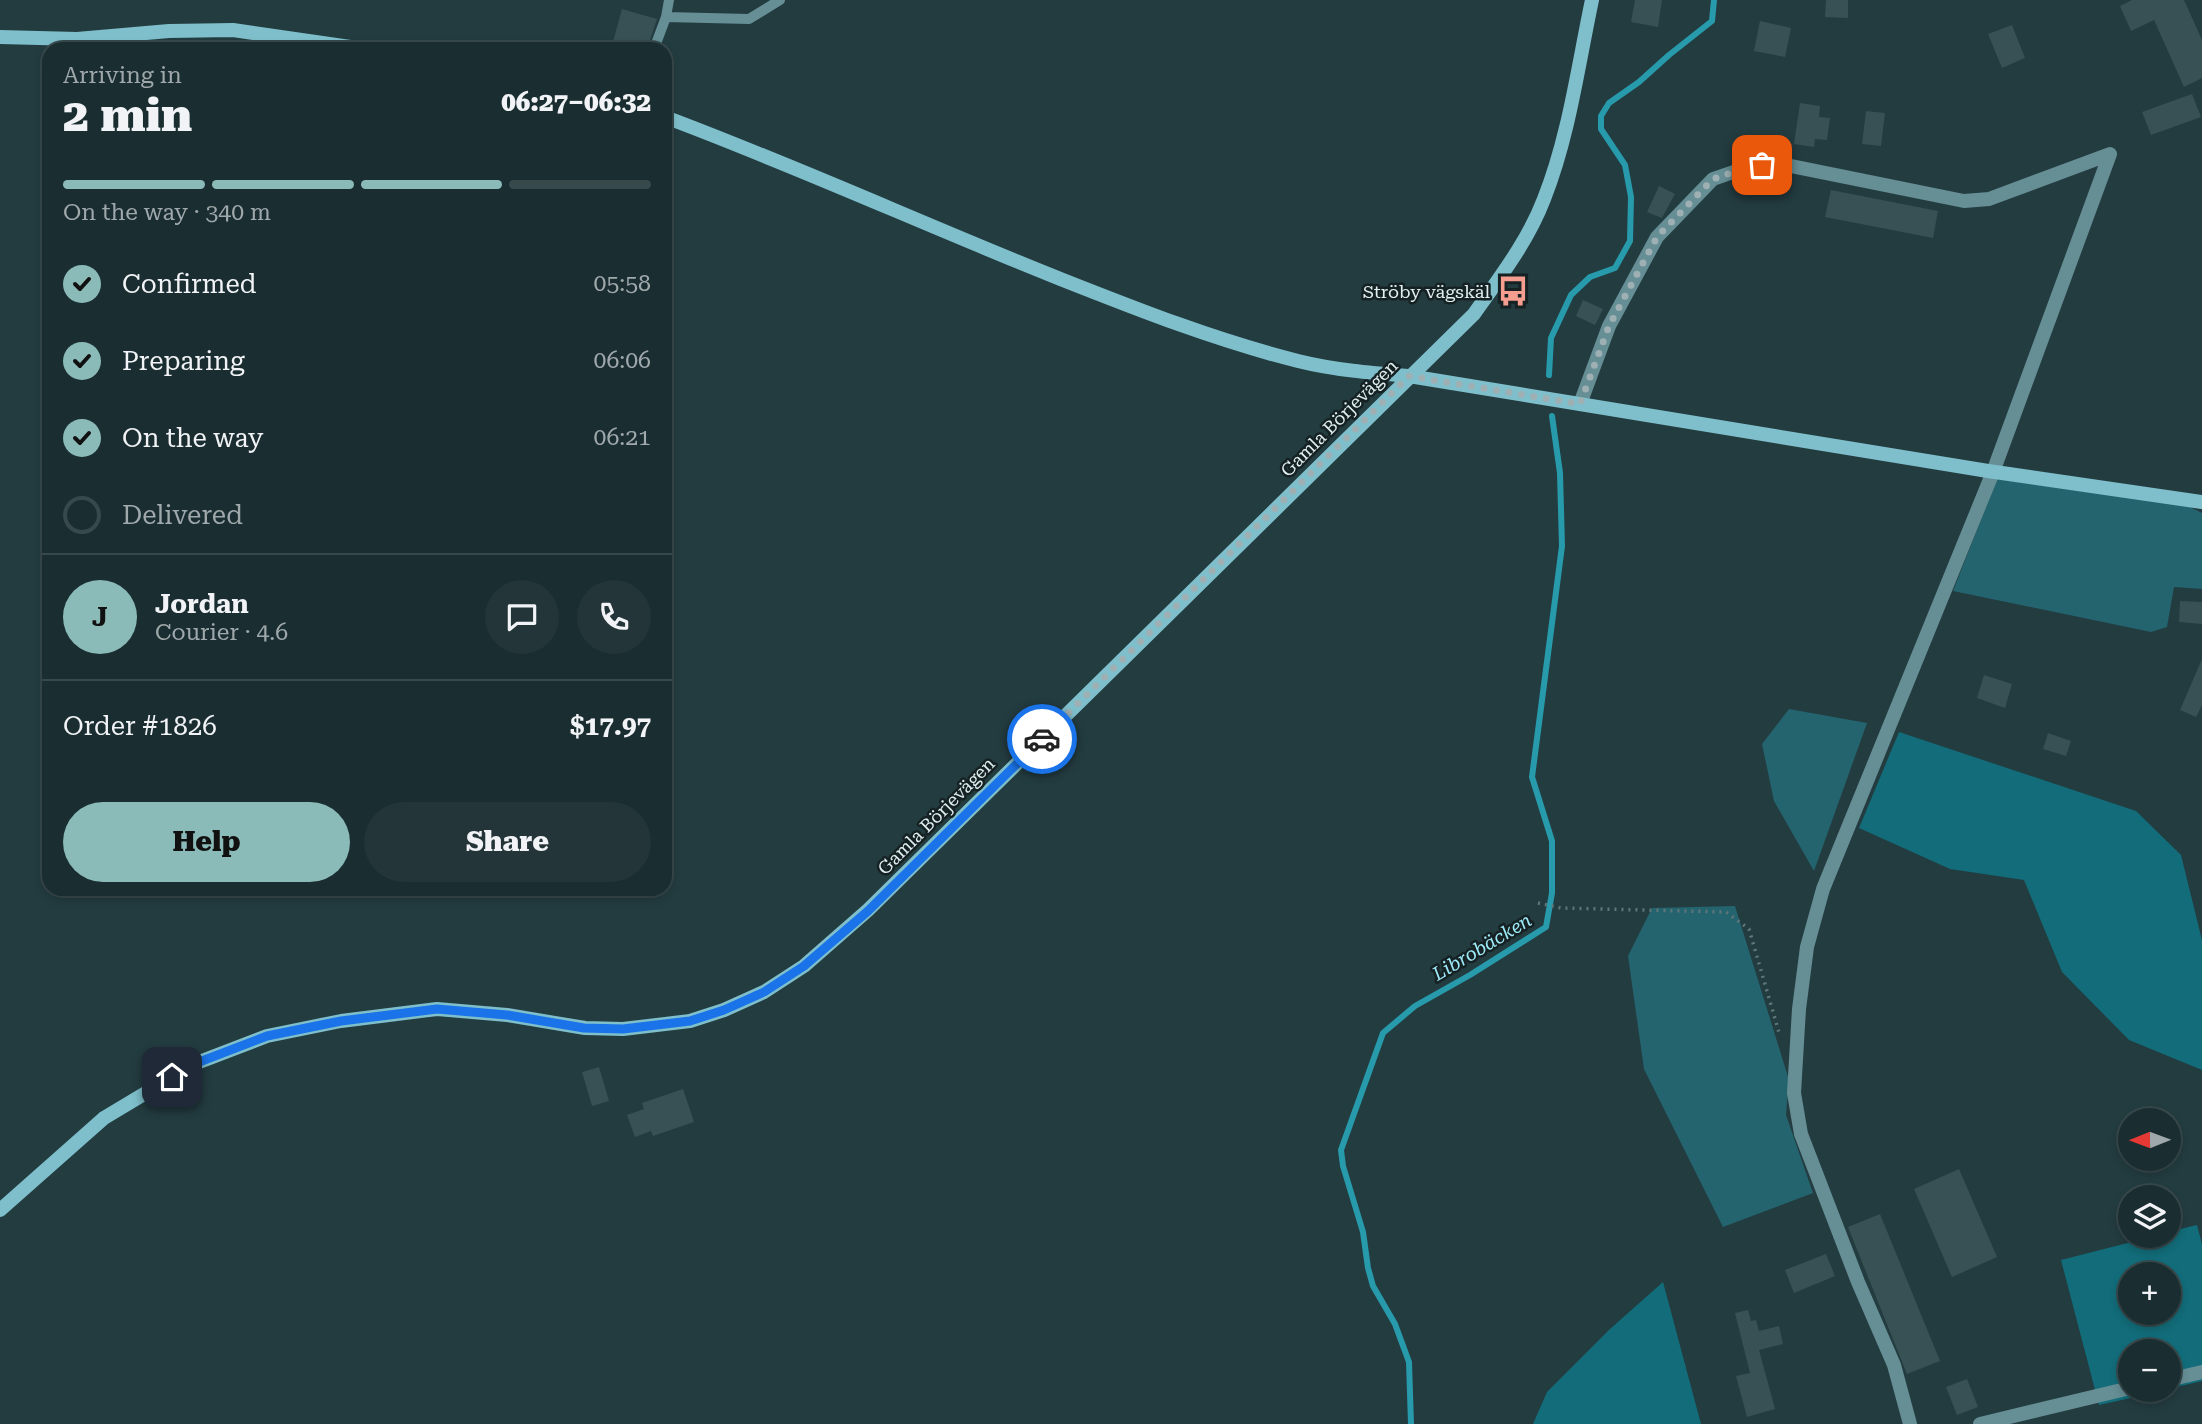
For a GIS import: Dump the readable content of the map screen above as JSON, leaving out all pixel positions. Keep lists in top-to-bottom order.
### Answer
{
  "streets": {
    "street": ["Gamla Börjevägen"]
  },
  "water": ["Librobäcken"],
  "places": {
    "bus stop": ["Ströby vägskäl"]
  },
  "north": "left",
  "page": {
    "heading": ["2 min", "Arriving in", "06:27–06:32"],
    "panel": [
      "Jordan",
      "Courier · 4.6",
      "Order #1826",
      "$17.97"
    ],
    "bar": "On the way · 340 m",
    "list": [
      ["Confirmed", "05:58"],
      ["Preparing", "06:06"],
      ["On the way", "06:21"],
      "Delivered"
    ],
    "round": "J",
    "buttons": ["Help", "Share"],
    "map_buttons": ["+", "−"]
  }
}
